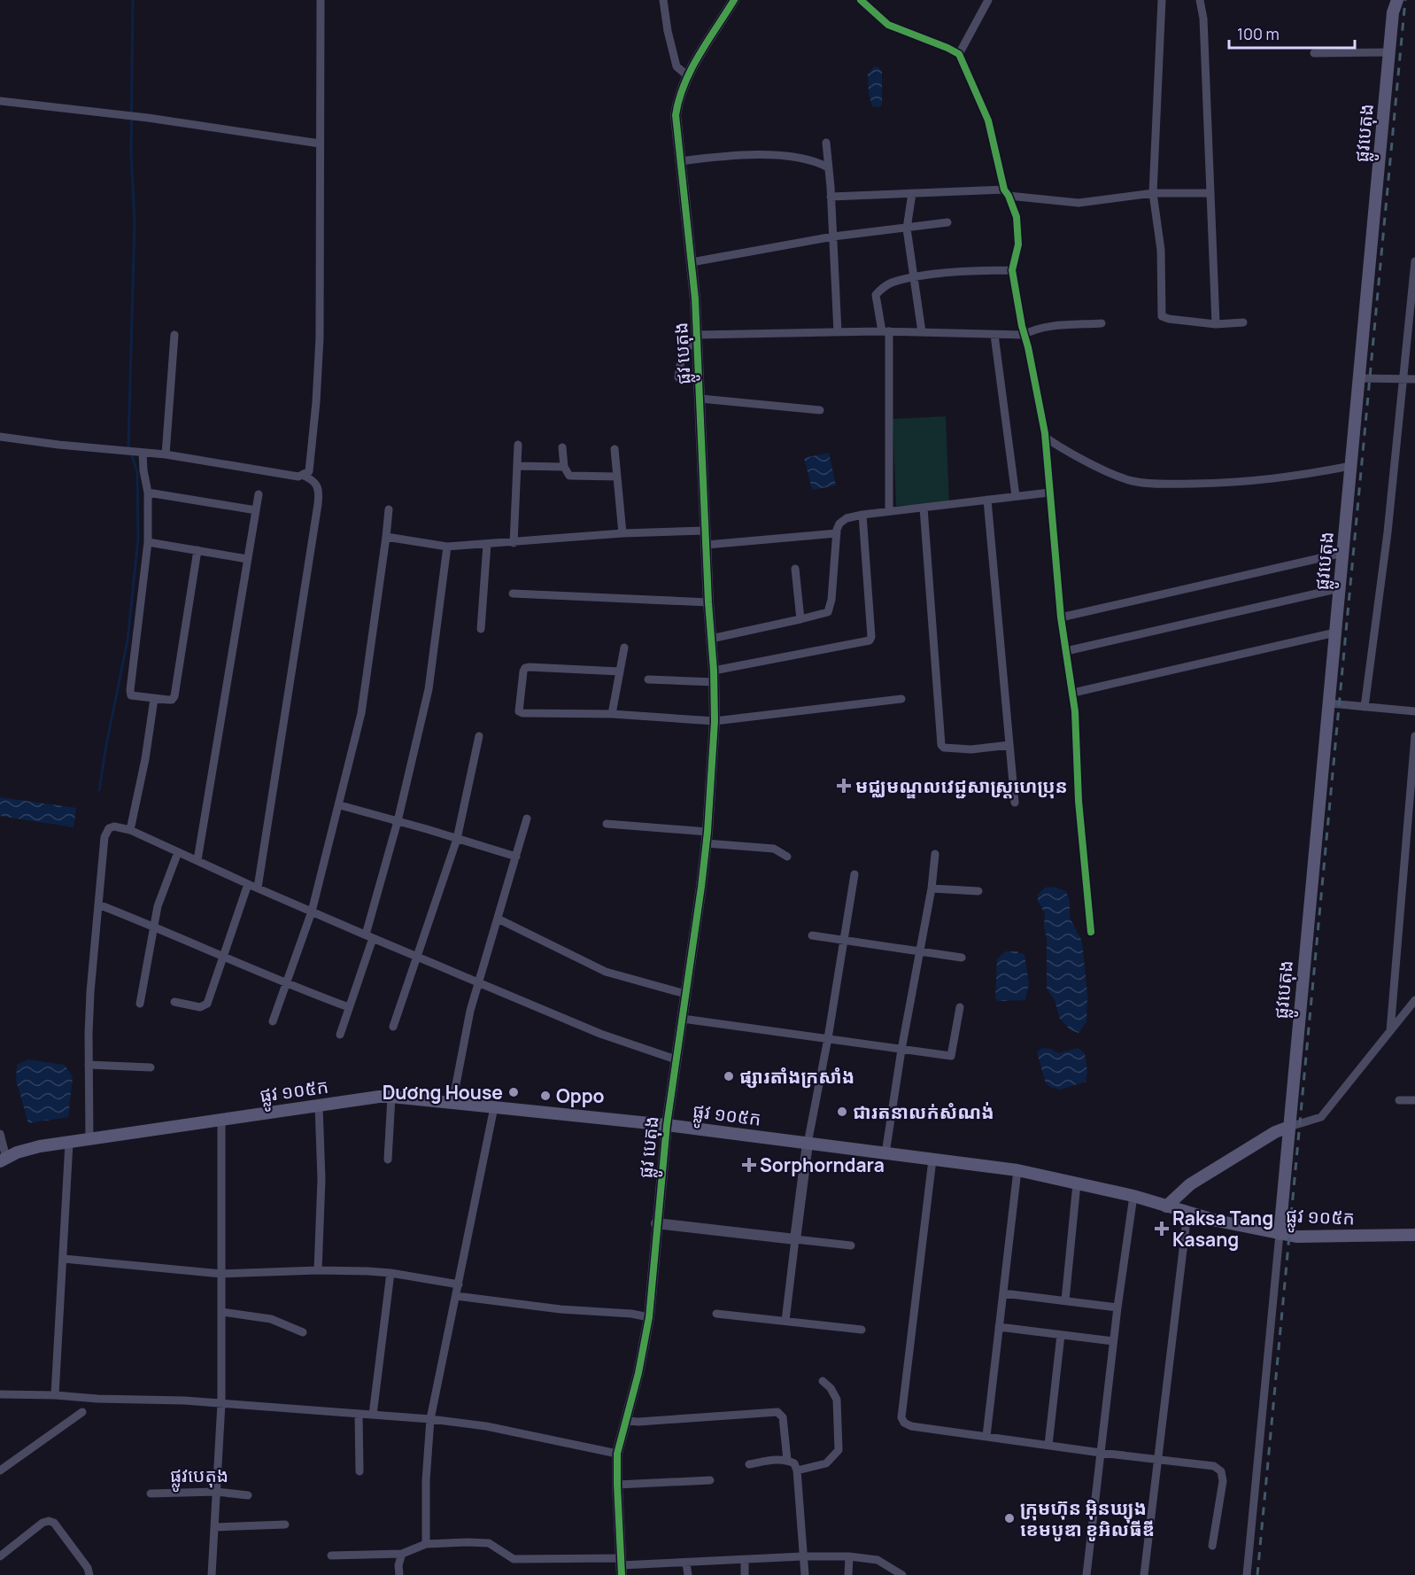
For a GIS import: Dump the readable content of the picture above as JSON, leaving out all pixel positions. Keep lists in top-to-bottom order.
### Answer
{
  "streets": {
    "main road": ["ផ្លូវបេតុង", "ផ្លូវ ១០៥ក"],
    "street": ["ផ្លូវ បេតុង"]
  },
  "crossings": [
    ["ផ្លូវបេតុង", "ផ្លូវ ១០៥ក"],
    ["ផ្លូវ បេតុង", "ផ្លូវ ១០៥ក"]
  ],
  "places": {
    "health": ["មជ្ឈមណ្ឌលវេជ្ជសាស្ត្រហេប្រុន", "Sorphorndara", "Raksa Tang Kasang"],
    "other": [
      "ផ្សារតាំងក្រសាំង",
      "Dương House",
      "Oppo",
      "ជារតនាលក់សំណង់",
      "ក្រុមហ៊ុន អ៊ិនឃ្យុង ខេមបូឌា ខូអិលធីឌី"
    ]
  },
  "scale_bar": "100 m"
}
